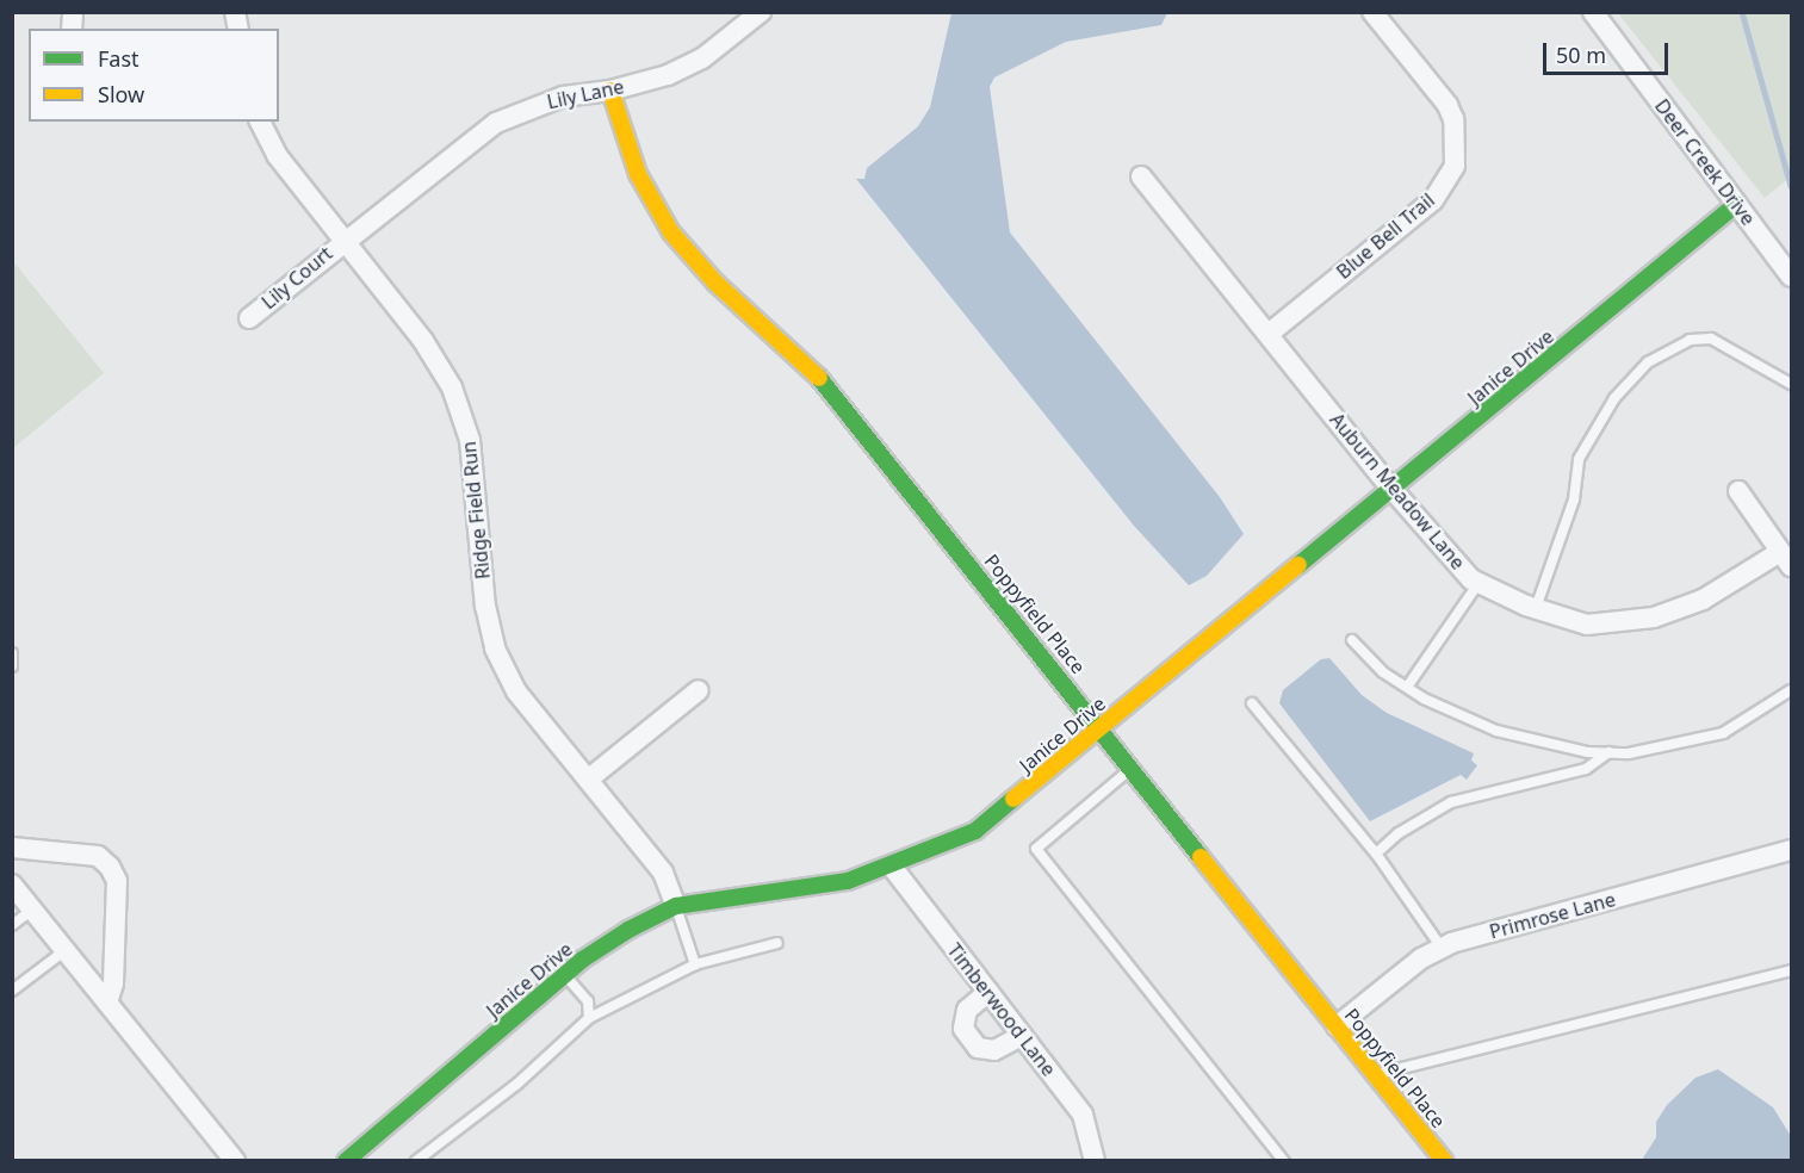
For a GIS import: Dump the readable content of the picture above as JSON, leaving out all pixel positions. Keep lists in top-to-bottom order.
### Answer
{
  "streets": {
    "street": [
      "Lily Lane",
      "Deer Creek Drive",
      "Blue Bell Trail",
      "Lily Court",
      "Janice Drive",
      "Auburn Meadow Lane",
      "Ridge Field Run",
      "Poppyfield Place",
      "Primrose Lane",
      "Timberwood Lane"
    ]
  },
  "crossings": [
    ["Lily Lane", "Lily Court"],
    ["Lily Lane", "Ridge Field Run"],
    ["Lily Lane", "Poppyfield Place"],
    ["Deer Creek Drive", "Janice Drive"],
    ["Blue Bell Trail", "Auburn Meadow Lane"],
    ["Lily Court", "Ridge Field Run"],
    ["Janice Drive", "Auburn Meadow Lane"],
    ["Janice Drive", "Ridge Field Run"],
    ["Janice Drive", "Poppyfield Place"],
    ["Janice Drive", "Timberwood Lane"],
    ["Poppyfield Place", "Primrose Lane"]
  ],
  "legend": ["Fast", "Slow"],
  "scale_bar": "50 m"
}
